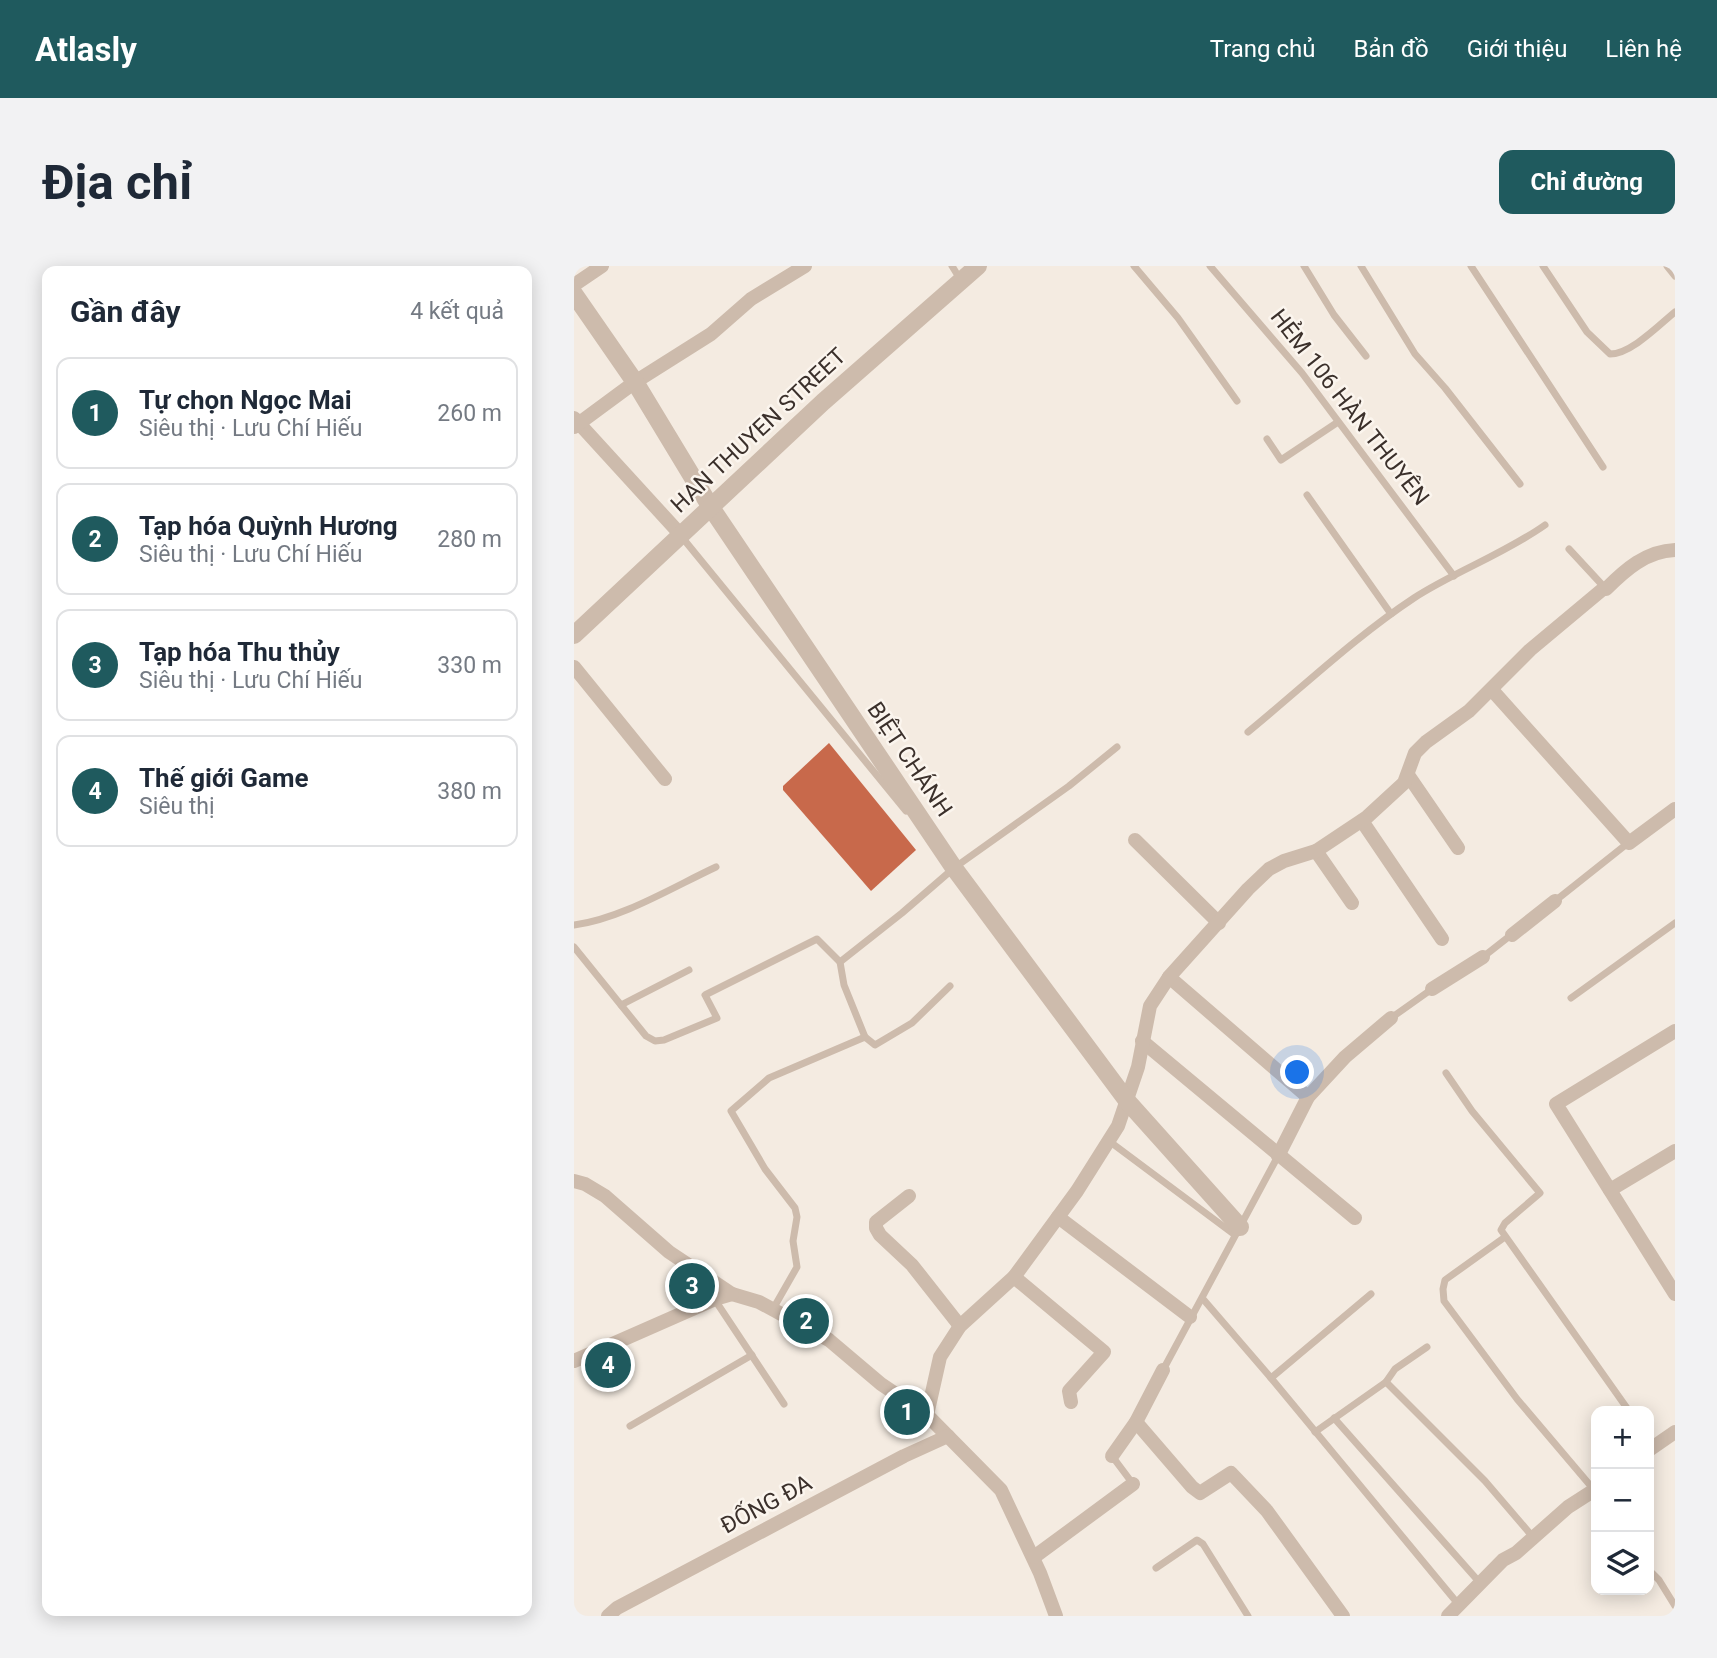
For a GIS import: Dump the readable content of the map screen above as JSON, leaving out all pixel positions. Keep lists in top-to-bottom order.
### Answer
{
  "streets": {
    "street": ["HAN THUYEN STREET", "BIỆT CHÁNH", "ĐỐNG ĐA"],
    "lane": ["HẺM 106 HÀN THUYÊN"]
  },
  "crossings": [
    ["HAN THUYEN STREET", "BIỆT CHÁNH"]
  ],
  "page": {
    "header": "Atlasly",
    "nav": [
      "Trang chủ",
      "Bản đồ",
      "Giới thiệu",
      "Liên hệ"
    ],
    "buttons": "Chỉ đường",
    "title": "Địa chỉ",
    "heading": ["Gần đây", "4 kết quả"],
    "list": [
      {
        "mark": "1",
        "name": "Tự chọn Ngọc Mai",
        "note": "Siêu thị · Lưu Chí Hiếu",
        "value": "260 m"
      },
      {
        "mark": "2",
        "name": "Tạp hóa Quỳnh Hương",
        "note": "Siêu thị · Lưu Chí Hiếu",
        "value": "280 m"
      },
      {
        "mark": "3",
        "name": "Tạp hóa Thu thủy",
        "note": "Siêu thị · Lưu Chí Hiếu",
        "value": "330 m"
      },
      {
        "mark": "4",
        "name": "Thế giới Game",
        "note": "Siêu thị",
        "value": "380 m"
      }
    ],
    "pins": [
      "3",
      "2",
      "4",
      "1"
    ],
    "map_buttons": ["+", "−"]
  }
}
